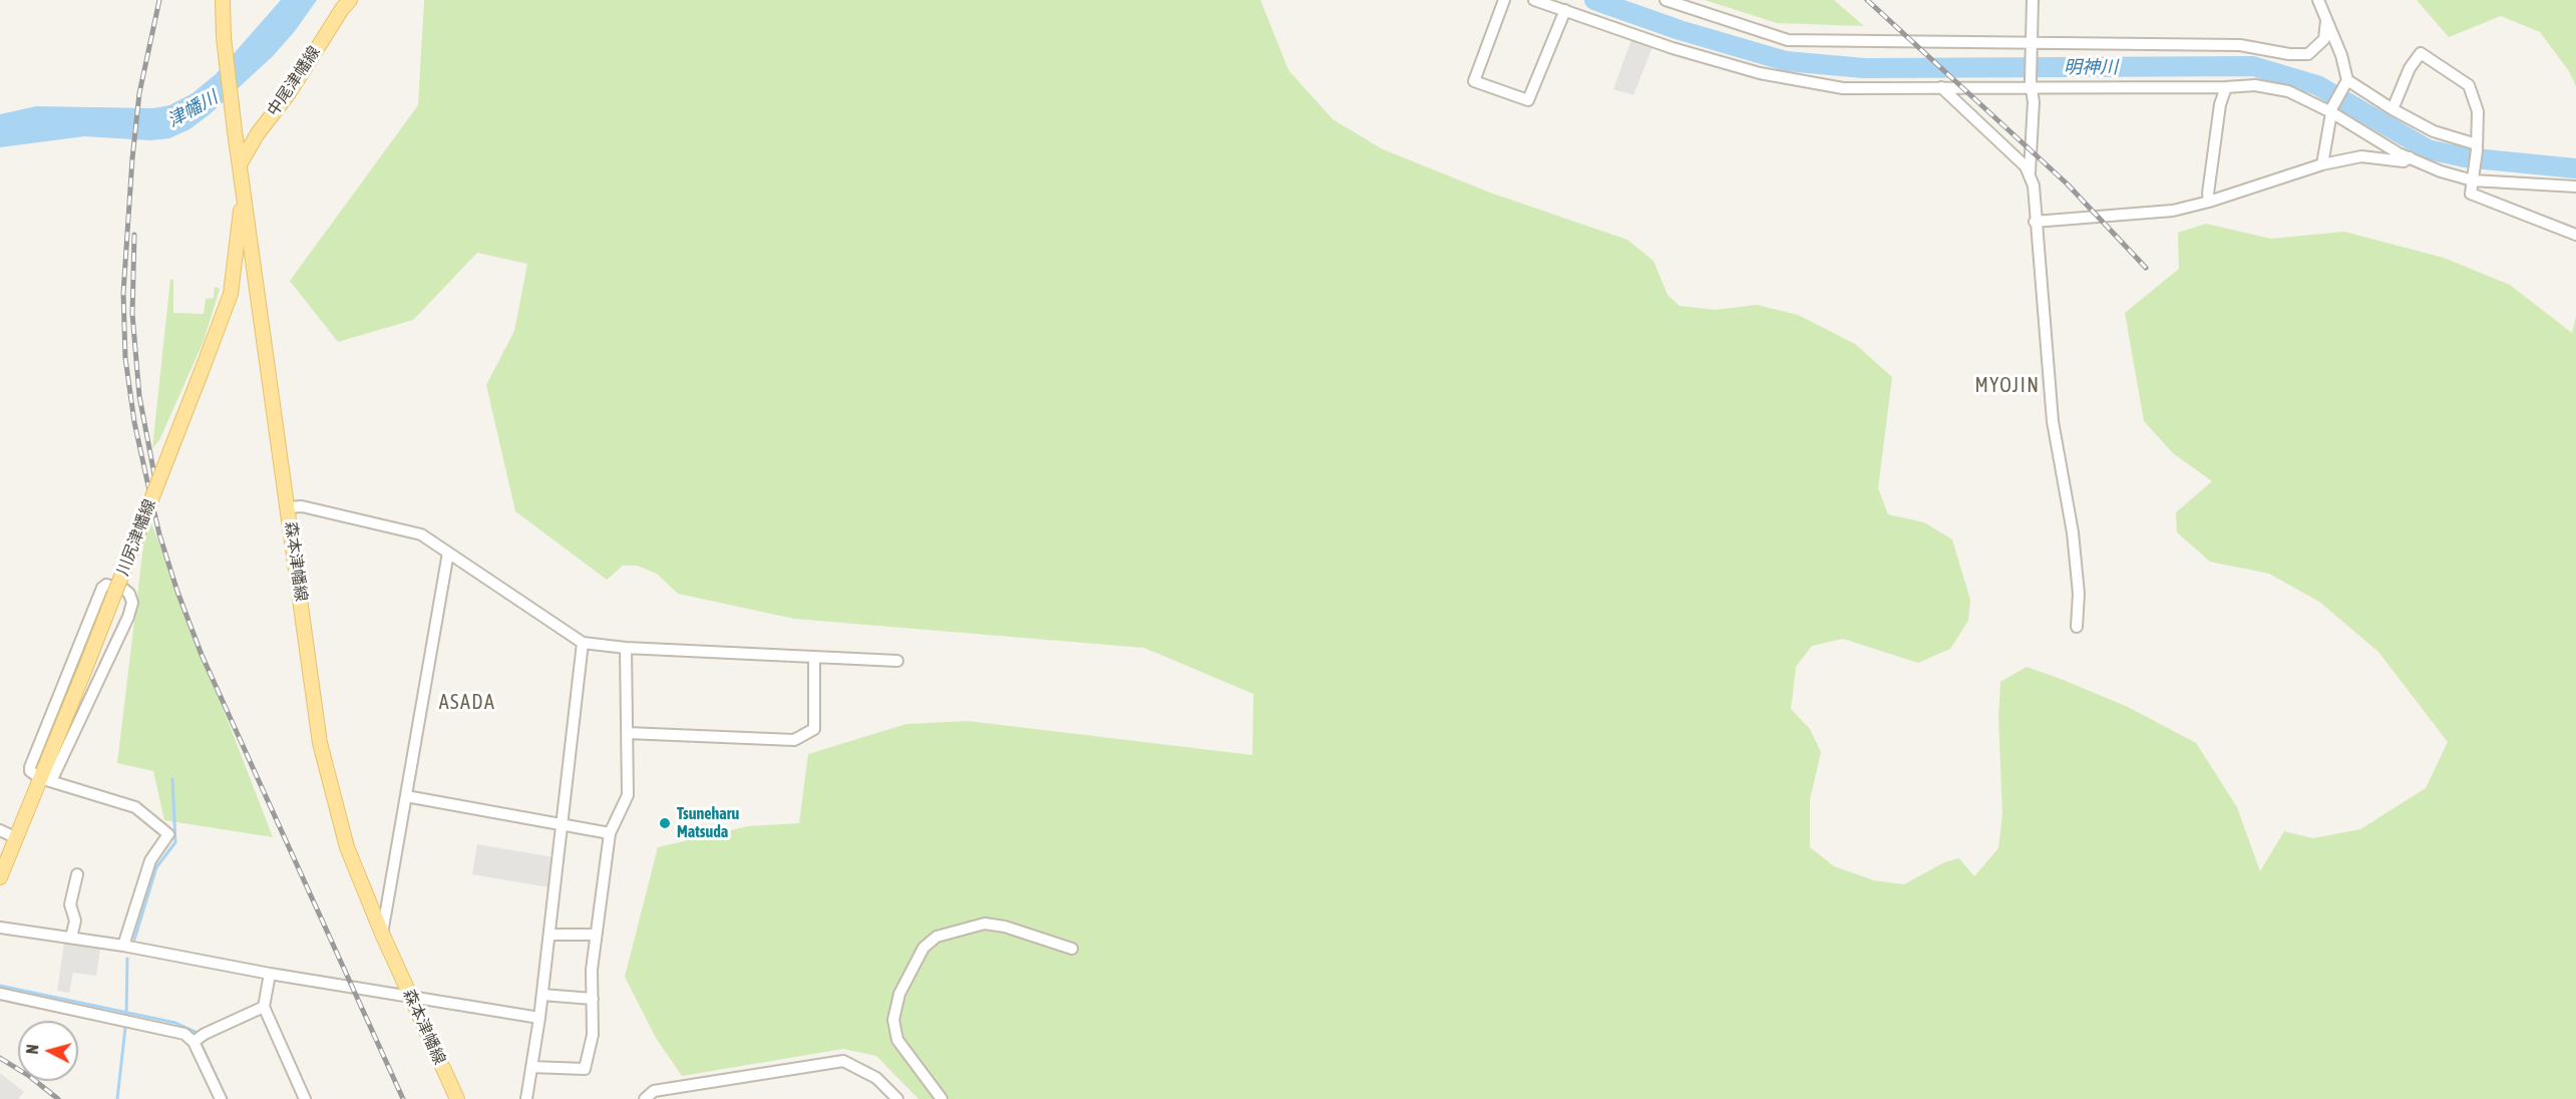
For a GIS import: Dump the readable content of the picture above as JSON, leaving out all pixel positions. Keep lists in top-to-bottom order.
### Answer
{
  "streets": {
    "main road": ["中尾津幡線", "川尻津幡線", "森本津幡線"]
  },
  "crossings": [
    ["中尾津幡線", "森本津幡線"],
    ["川尻津幡線", "森本津幡線"]
  ],
  "districts": ["MYOJIN", "ASADA"],
  "water": ["明神川", "津幡川"],
  "places": ["Tsuneharu Matsuda"],
  "north": "left"
}
